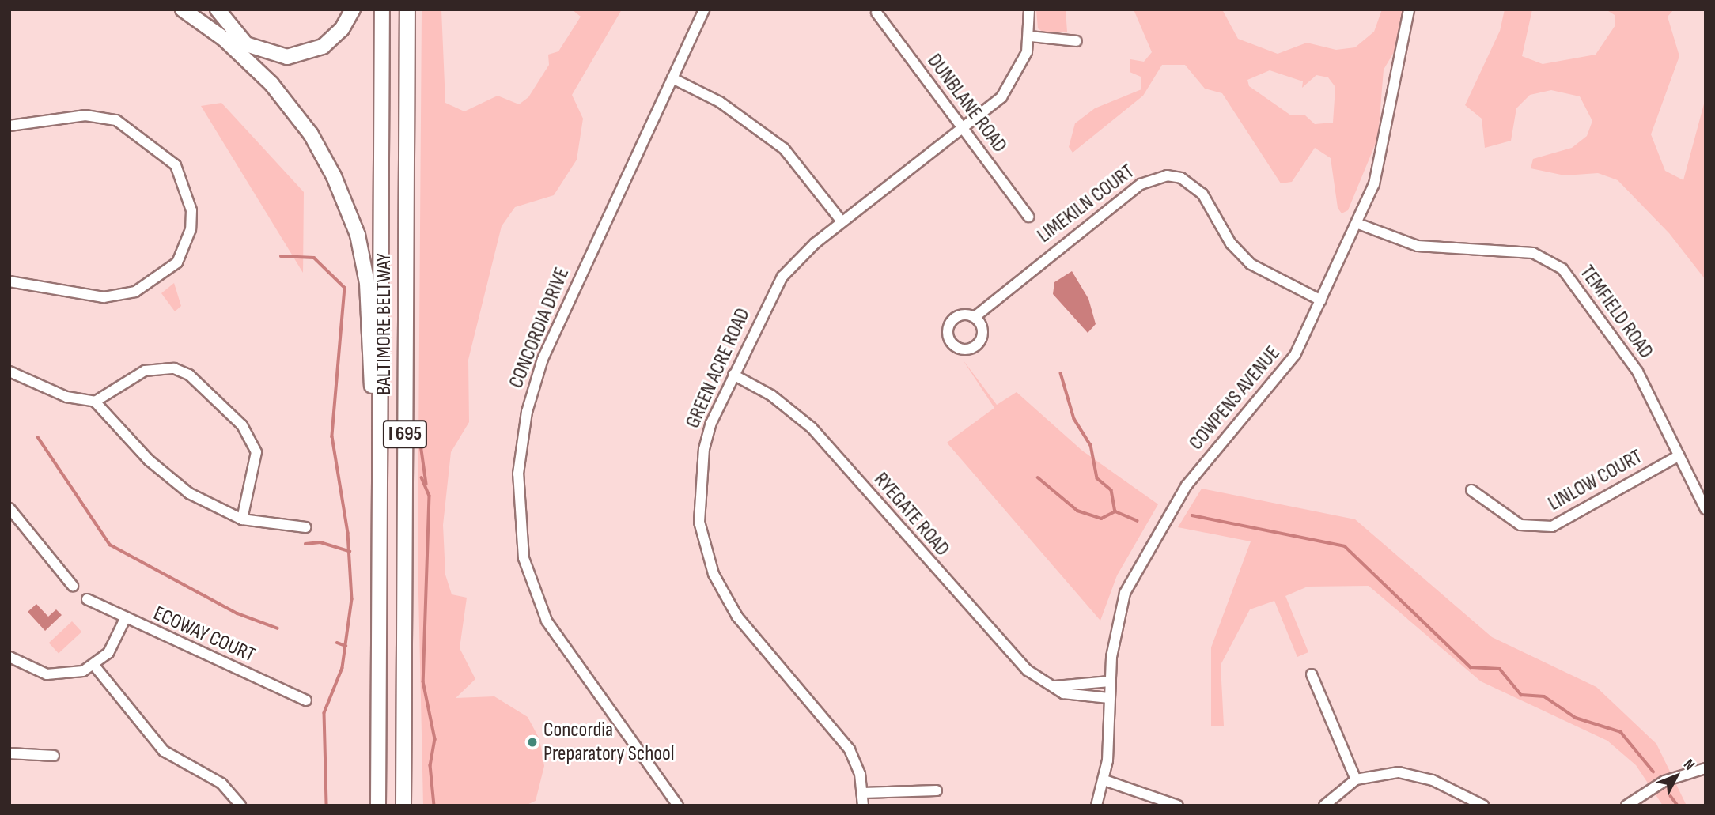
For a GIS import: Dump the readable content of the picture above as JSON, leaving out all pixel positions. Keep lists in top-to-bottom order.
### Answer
{
  "streets": {
    "highway": ["BALTIMORE BELTWAY", "I 695"],
    "street": [
      "DUNBLANE ROAD",
      "LIMEKILN COURT",
      "TEMFIELD ROAD",
      "CONCORDIA DRIVE",
      "GREEN ACRE ROAD",
      "COWPENS AVENUE",
      "LINLOW COURT",
      "RYEGATE ROAD",
      "ECOWAY COURT"
    ]
  },
  "crossings": [
    ["DUNBLANE ROAD", "GREEN ACRE ROAD"],
    ["LIMEKILN COURT", "COWPENS AVENUE"],
    ["TEMFIELD ROAD", "COWPENS AVENUE"],
    ["TEMFIELD ROAD", "LINLOW COURT"],
    ["GREEN ACRE ROAD", "RYEGATE ROAD"],
    ["COWPENS AVENUE", "RYEGATE ROAD"]
  ],
  "places": ["Concordia Preparatory School"],
  "north": "top right"
}
